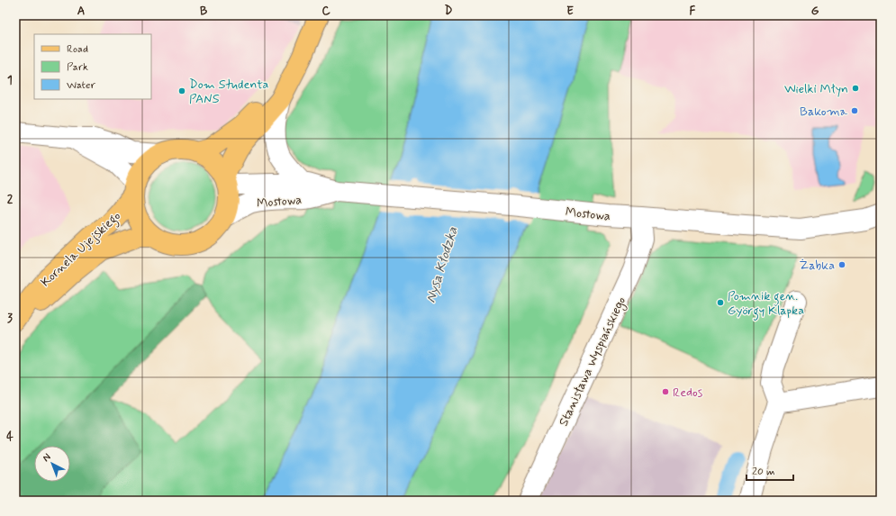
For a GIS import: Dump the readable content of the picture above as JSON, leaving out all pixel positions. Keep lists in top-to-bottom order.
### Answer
{
  "streets": {
    "main road": ["Kornela Ujejskiego"],
    "street": ["Mostowa", "Stanisława Wyspiańskiego"]
  },
  "crossings": [
    ["Mostowa", "Kornela Ujejskiego"],
    ["Mostowa", "Stanisława Wyspiańskiego"]
  ],
  "water": ["Nysa Kłodzka"],
  "places": [
    "Wielki Młyn",
    "Dom Studenta PANS",
    "Bakoma",
    "Żabka",
    "Pomnik gen. György Klapka",
    "Redos"
  ],
  "legend": ["Road", "Park", "Water"],
  "scale_bar": "20 m",
  "north": "top left",
  "grid": {
    "columns": [
      "A",
      "B",
      "C",
      "D",
      "E",
      "F",
      "G"
    ],
    "rows": [
      "1",
      "2",
      "3",
      "4"
    ]
  }
}
